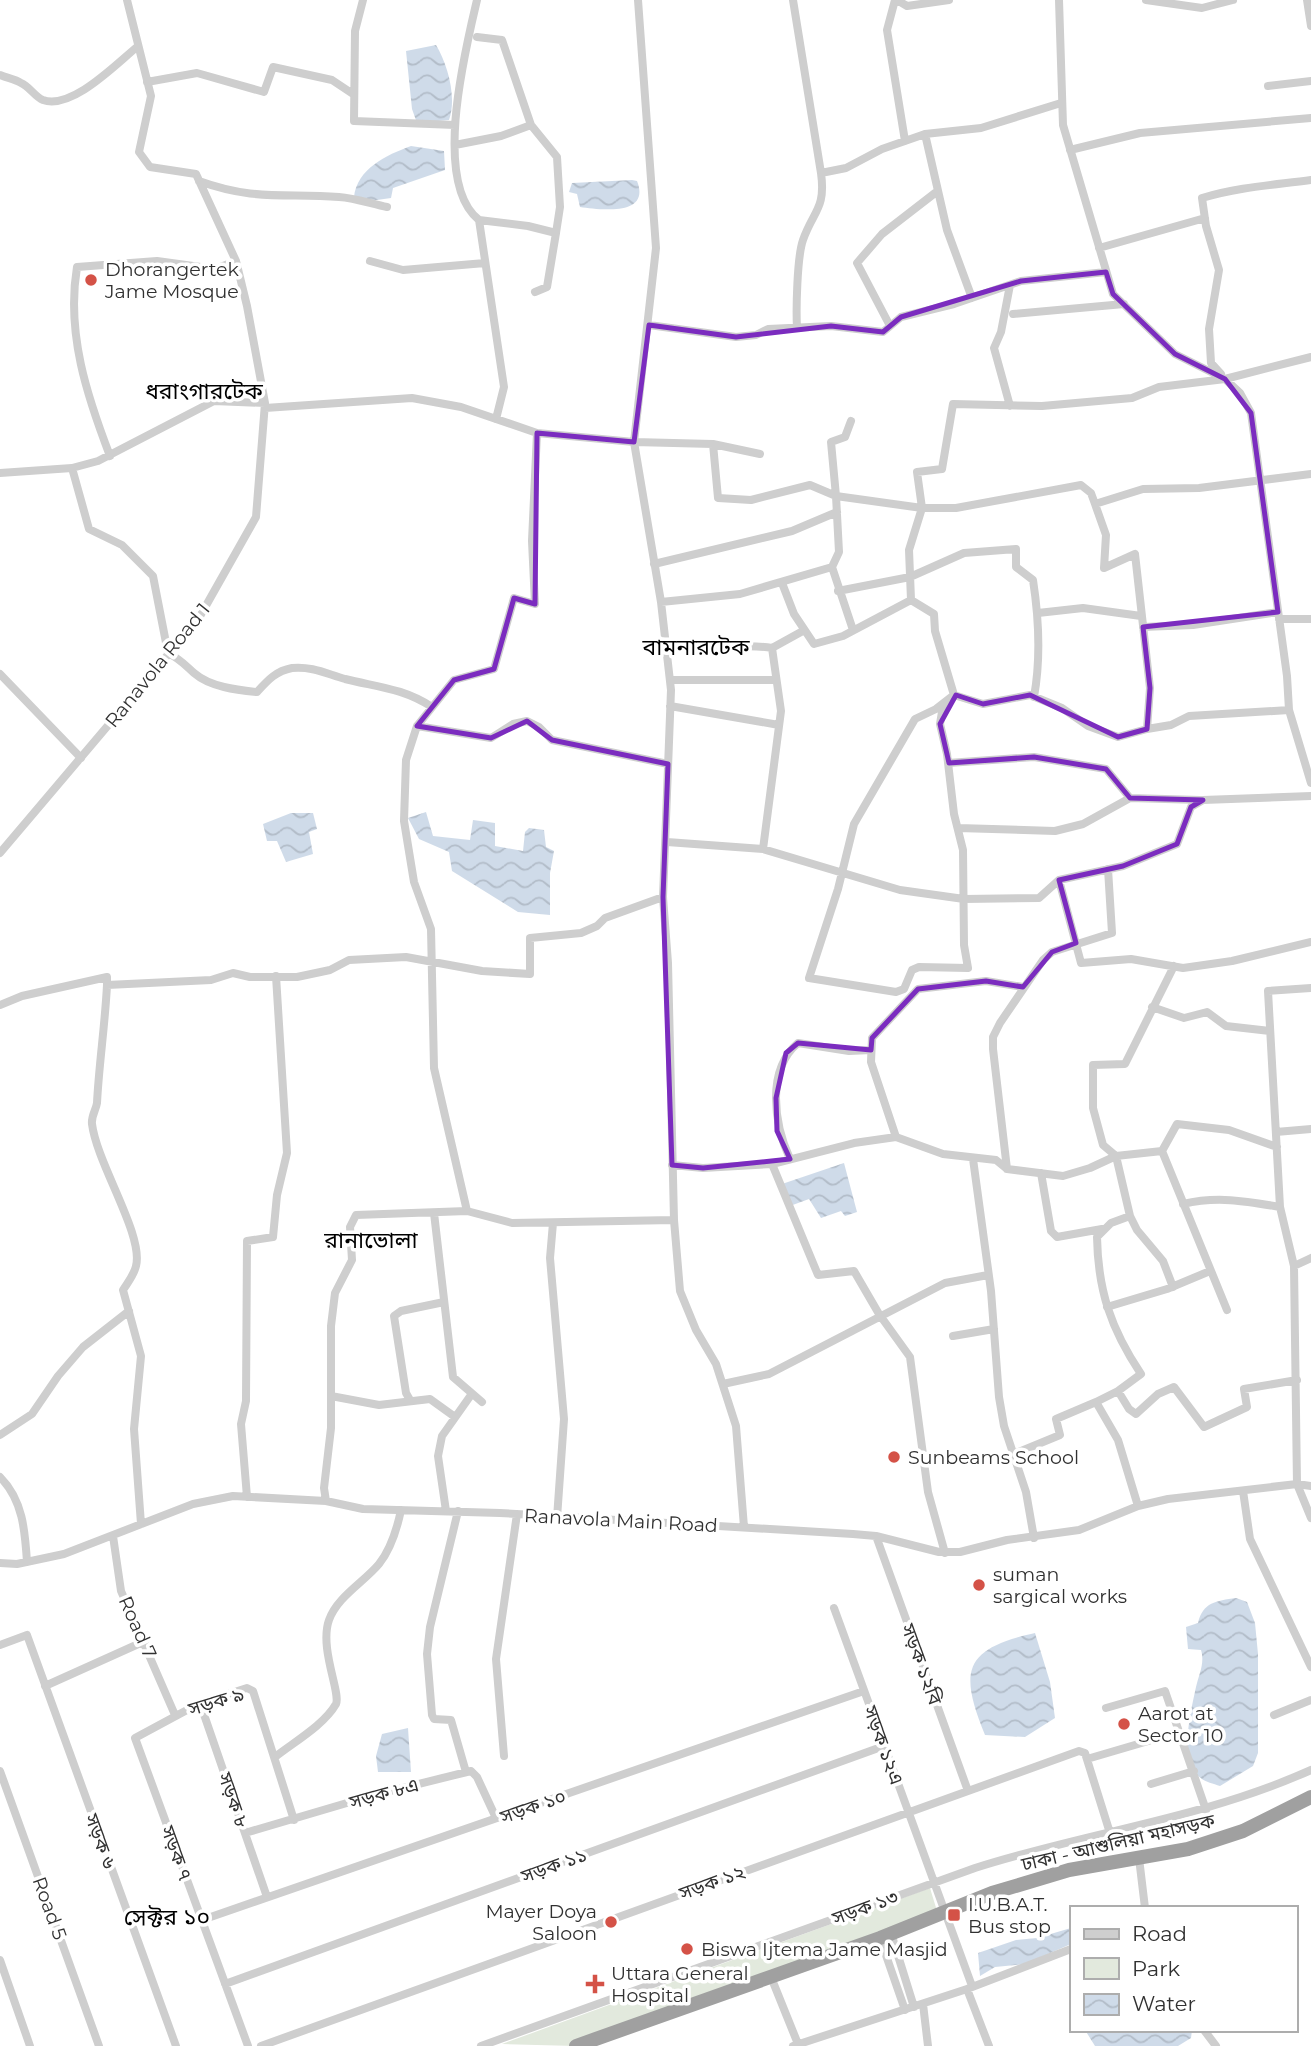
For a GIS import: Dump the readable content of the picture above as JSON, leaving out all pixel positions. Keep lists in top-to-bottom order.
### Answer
{
  "streets": {
    "highway": ["ঢাকা - আশুলিয়া মহাসড়ক"],
    "street": [
      "Ranavola Road 1",
      "Ranavola Main Road",
      "Road 7",
      "সড়ক ১২বি",
      "সড়ক ৯",
      "সড়ক ১২এ",
      "সড়ক ৮এ",
      "সড়ক ৮",
      "সড়ক ১০",
      "সড়ক ৬",
      "সড়ক ৭",
      "সড়ক ১১",
      "সড়ক ১২",
      "সড়ক ১৩",
      "Road 5"
    ]
  },
  "crossings": [
    ["Ranavola Main Road", "Road 7"],
    ["Ranavola Main Road", "সড়ক ১২বি"],
    ["Road 7", "সড়ক ৯"],
    ["সড়ক ১২বি", "সড়ক ১২"],
    ["সড়ক ৯", "সড়ক ৮এ"],
    ["সড়ক ৯", "সড়ক ৮"],
    ["সড়ক ৯", "সড়ক ৭"],
    ["সড়ক ১২এ", "সড়ক ১০"],
    ["সড়ক ১২এ", "ঢাকা - আশুলিয়া মহাসড়ক"],
    ["সড়ক ১২এ", "সড়ক ১১"],
    ["সড়ক ১২এ", "সড়ক ১২"],
    ["সড়ক ১২এ", "সড়ক ১৩"],
    ["সড়ক ৮এ", "সড়ক ৮"],
    ["সড়ক ৮", "সড়ক ১০"],
    ["সড়ক ১০", "সড়ক ৭"],
    ["সড়ক ৭", "সড়ক ১১"]
  ],
  "districts": [
    "ধরাংগারটেক",
    "বামনারটেক",
    "রানাভোলা",
    "সেক্টর ১০"
  ],
  "places": {
    "other": [
      "Dhorangertek Jame Mosque",
      "Sunbeams School",
      "suman sargical works",
      "Aarot at Sector 10",
      "Mayer Doya Saloon",
      "Biswa Ijtema Jame Masjid"
    ],
    "transit": ["I.U.B.A.T. Bus stop"],
    "health": ["Uttara General Hospital"]
  },
  "legend": ["Road", "Park", "Water"]
}
